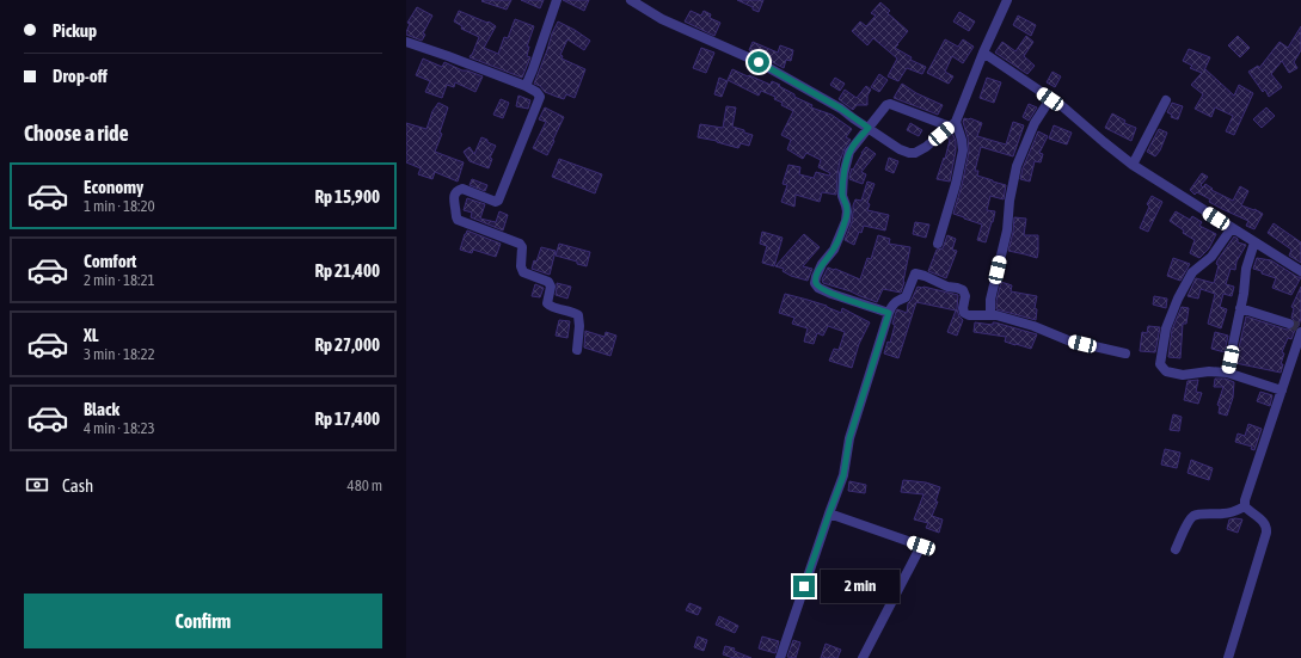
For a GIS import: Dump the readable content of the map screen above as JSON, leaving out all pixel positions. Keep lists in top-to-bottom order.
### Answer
{
  "page": {
    "banner": ["Pickup", "Drop-off"],
    "heading": "Choose a ride",
    "list": [
      {
        "name": "Economy",
        "note": "1 min · 18:20",
        "value": "Rp 15,900"
      },
      {
        "name": "Comfort",
        "note": "2 min · 18:21",
        "value": "Rp 21,400"
      },
      {
        "name": "XL",
        "note": "3 min · 18:22",
        "value": "Rp 27,000"
      },
      {
        "name": "Black",
        "note": "4 min · 18:23",
        "value": "Rp 17,400"
      }
    ],
    "pay": ["Cash", "480 m"],
    "bubble": "2 min",
    "buttons": "Confirm"
  }
}
